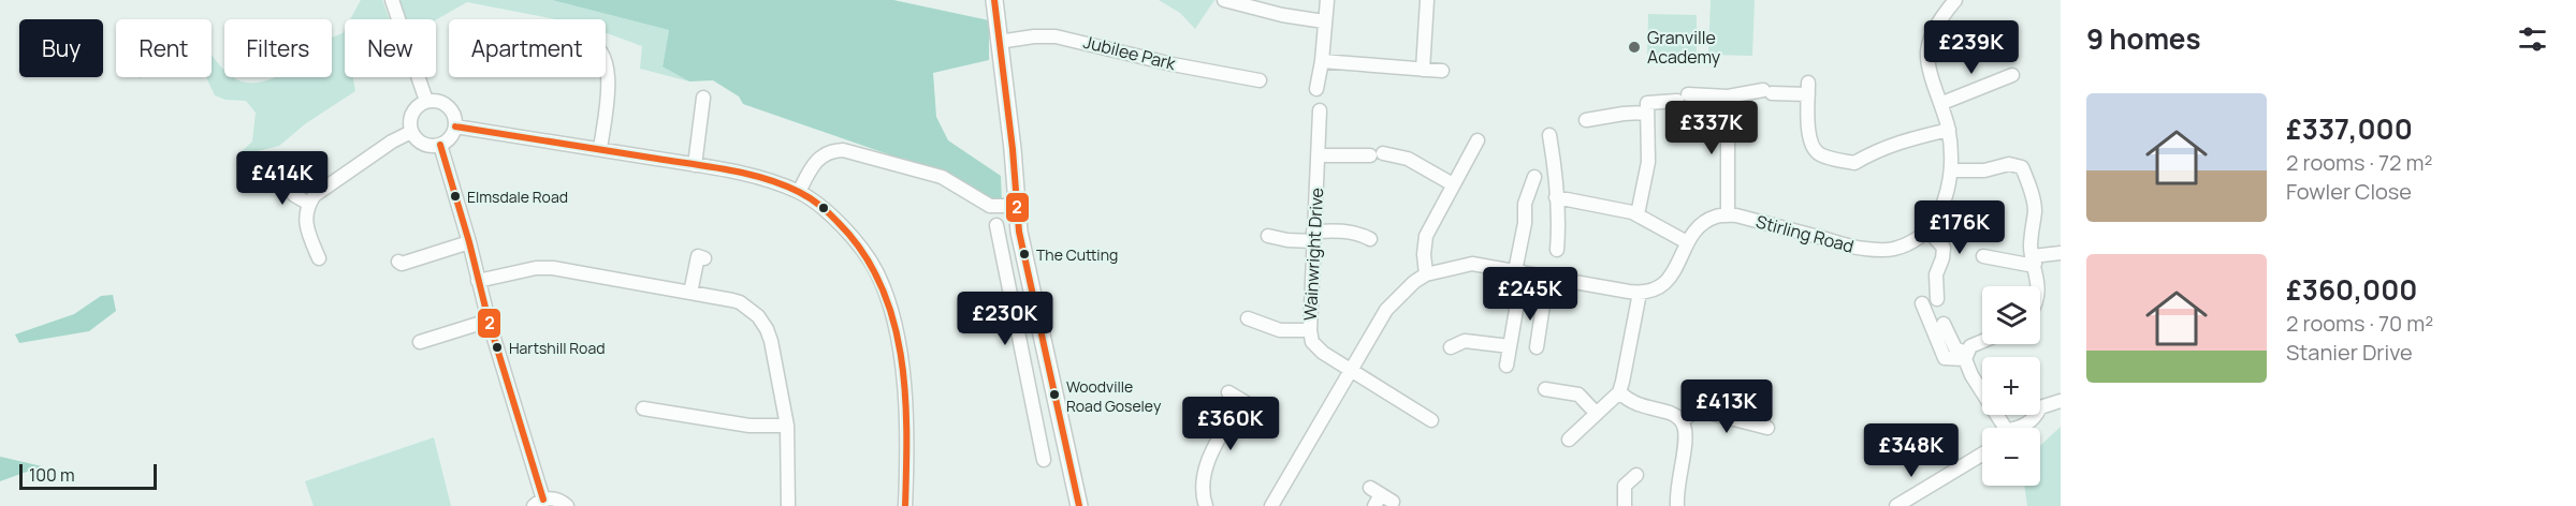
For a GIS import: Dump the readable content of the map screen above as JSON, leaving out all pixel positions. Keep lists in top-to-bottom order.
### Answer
{
  "streets": {
    "street": ["Jubilee Park", "Stirling Road", "Wainwright Drive"]
  },
  "places": [
    "Granville Academy",
    "Elmsdale Road",
    "The Cutting",
    "Hartshill Road",
    "Woodville Road Goseley"
  ],
  "lines": ["transit line 2"],
  "scale_bar": "100 m",
  "page": {
    "heading": "9 homes",
    "chip": [
      "Buy",
      "Rent",
      "Filters",
      "New",
      "Apartment"
    ],
    "price": [
      "£239K",
      "£337K",
      "£414K",
      "£176K",
      "£245K",
      "£230K",
      "£413K",
      "£360K",
      "£348K"
    ],
    "list": [
      {
        "name": "£337,000",
        "note": "2 rooms · 72 m² · Fowler Close"
      },
      {
        "name": "£360,000",
        "note": "2 rooms · 70 m² · Stanier Drive"
      }
    ],
    "map_buttons": ["+", "−"],
    "scale": "100 m"
  }
}
